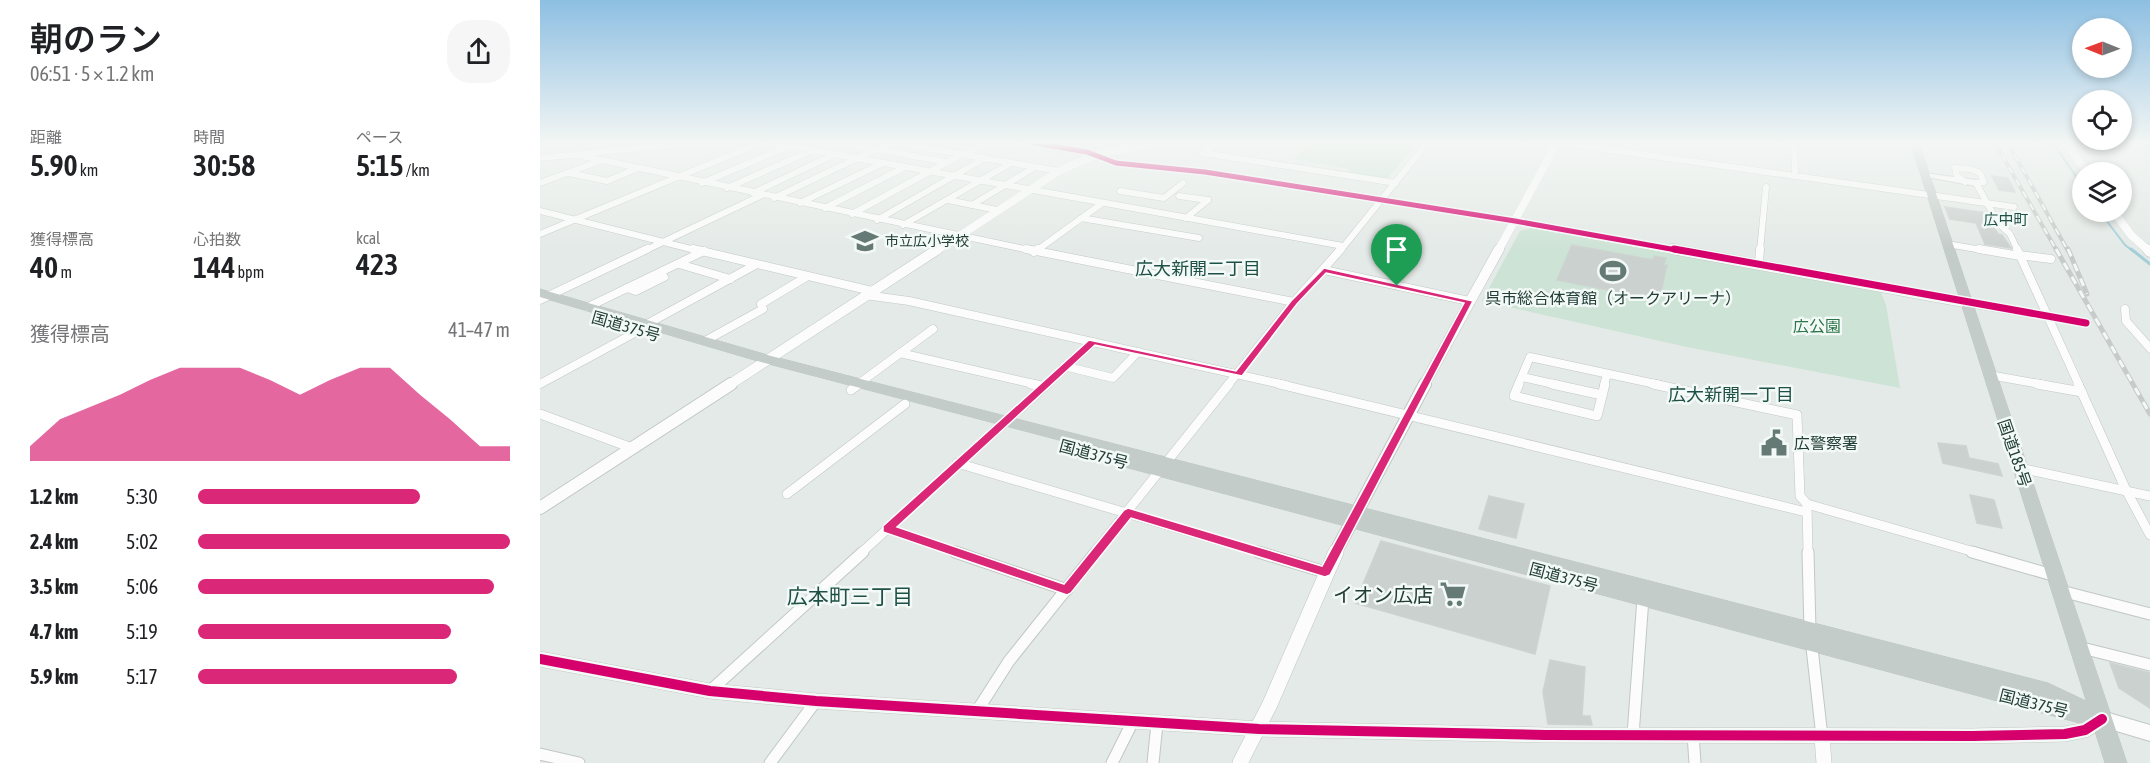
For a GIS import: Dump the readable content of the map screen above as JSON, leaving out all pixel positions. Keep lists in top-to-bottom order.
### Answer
{
  "streets": {
    "highway": ["国道375号", "国道185号"]
  },
  "crossings": [
    ["国道375号", "国道185号"]
  ],
  "districts": [
    "広中町",
    "広大新開二丁目",
    "広大新開一丁目",
    "広本町三丁目"
  ],
  "parks": ["広公園"],
  "places": {
    "school or university": ["市立広小学校"],
    "sports": ["呉市総合体育館（オークアリーナ）"],
    "public building": ["広警察署"],
    "supermarket": ["イオン広店"]
  },
  "north": "left",
  "page": {
    "heading": ["朝のラン", "06:51 · 5 × 1.2 km"],
    "stats": [
      ["距離", "5.90 km"],
      ["時間", "30:58"],
      ["ペース", "5:15 /km"],
      ["獲得標高", "40 m"],
      ["心拍数", "144 bpm"],
      ["kcal", "423"]
    ],
    "chart": ["獲得標高", "41–47 m"],
    "list": [
      {
        "name": "1.2 km",
        "note": "5:30"
      },
      {
        "name": "2.4 km",
        "note": "5:02"
      },
      {
        "name": "3.5 km",
        "note": "5:06"
      },
      {
        "name": "4.7 km",
        "note": "5:19"
      },
      {
        "name": "5.9 km",
        "note": "5:17"
      }
    ]
  }
}
